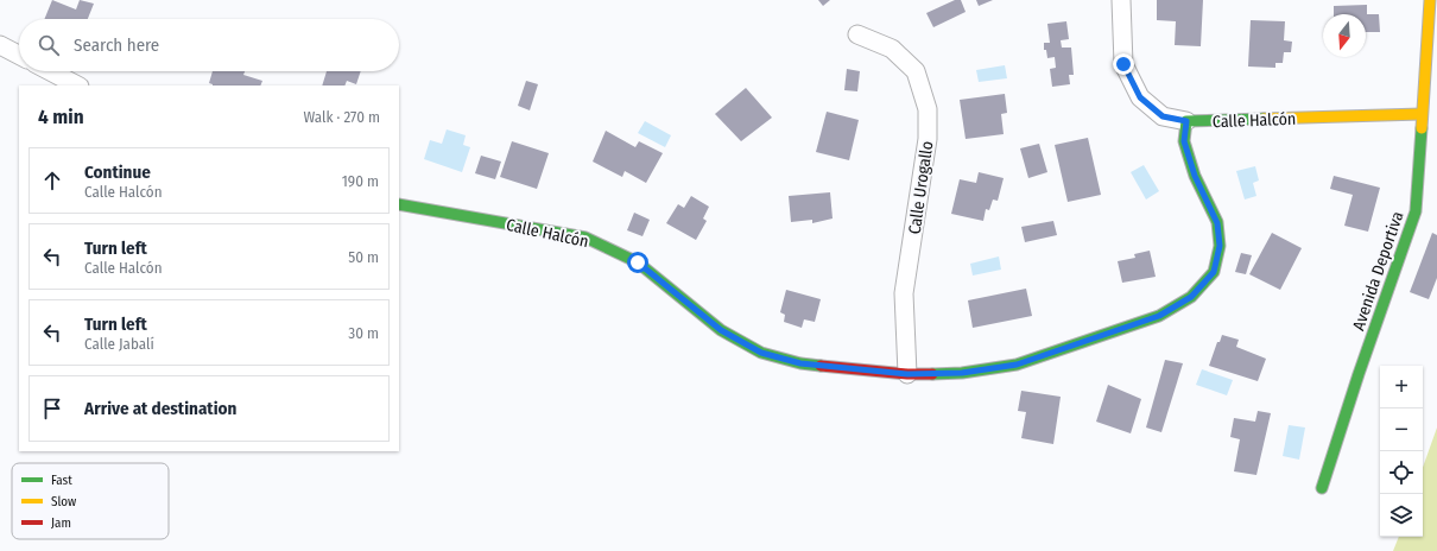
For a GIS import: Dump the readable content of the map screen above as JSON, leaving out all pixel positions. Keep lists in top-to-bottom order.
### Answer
{
  "streets": {
    "street": ["Calle Halcón", "Calle Urogallo", "Avenida Deportiva"]
  },
  "crossings": [
    ["Calle Halcón", "Calle Urogallo"],
    ["Calle Halcón", "Avenida Deportiva"]
  ],
  "legend": ["Fast", "Slow", "Jam"],
  "north": "bottom",
  "page": {
    "search": "Search here",
    "heading": ["4 min", "Walk · 270 m"],
    "list": [
      ["Continue", "Calle Halcón", "190 m"],
      ["Turn left", "Calle Halcón", "50 m"],
      ["Turn left", "Calle Jabalí", "30 m"],
      "Arrive at destination"
    ],
    "map_buttons": ["+", "−"]
  }
}
